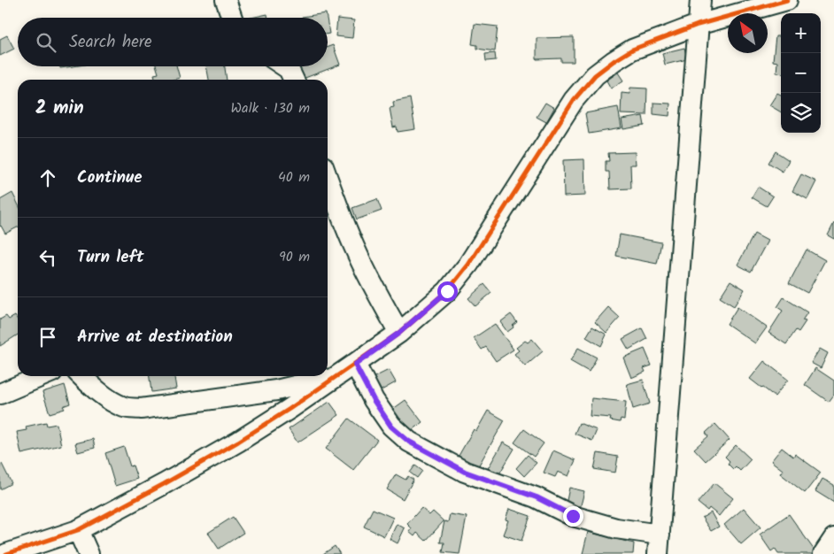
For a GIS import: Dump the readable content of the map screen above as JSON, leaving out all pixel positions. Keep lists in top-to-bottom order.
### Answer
{
  "north": "top left",
  "page": {
    "map_buttons": ["+", "−"],
    "search": "Search here",
    "heading": ["2 min", "Walk · 130 m"],
    "list": [
      ["Continue", "40 m"],
      ["Turn left", "90 m"],
      "Arrive at destination"
    ]
  }
}
